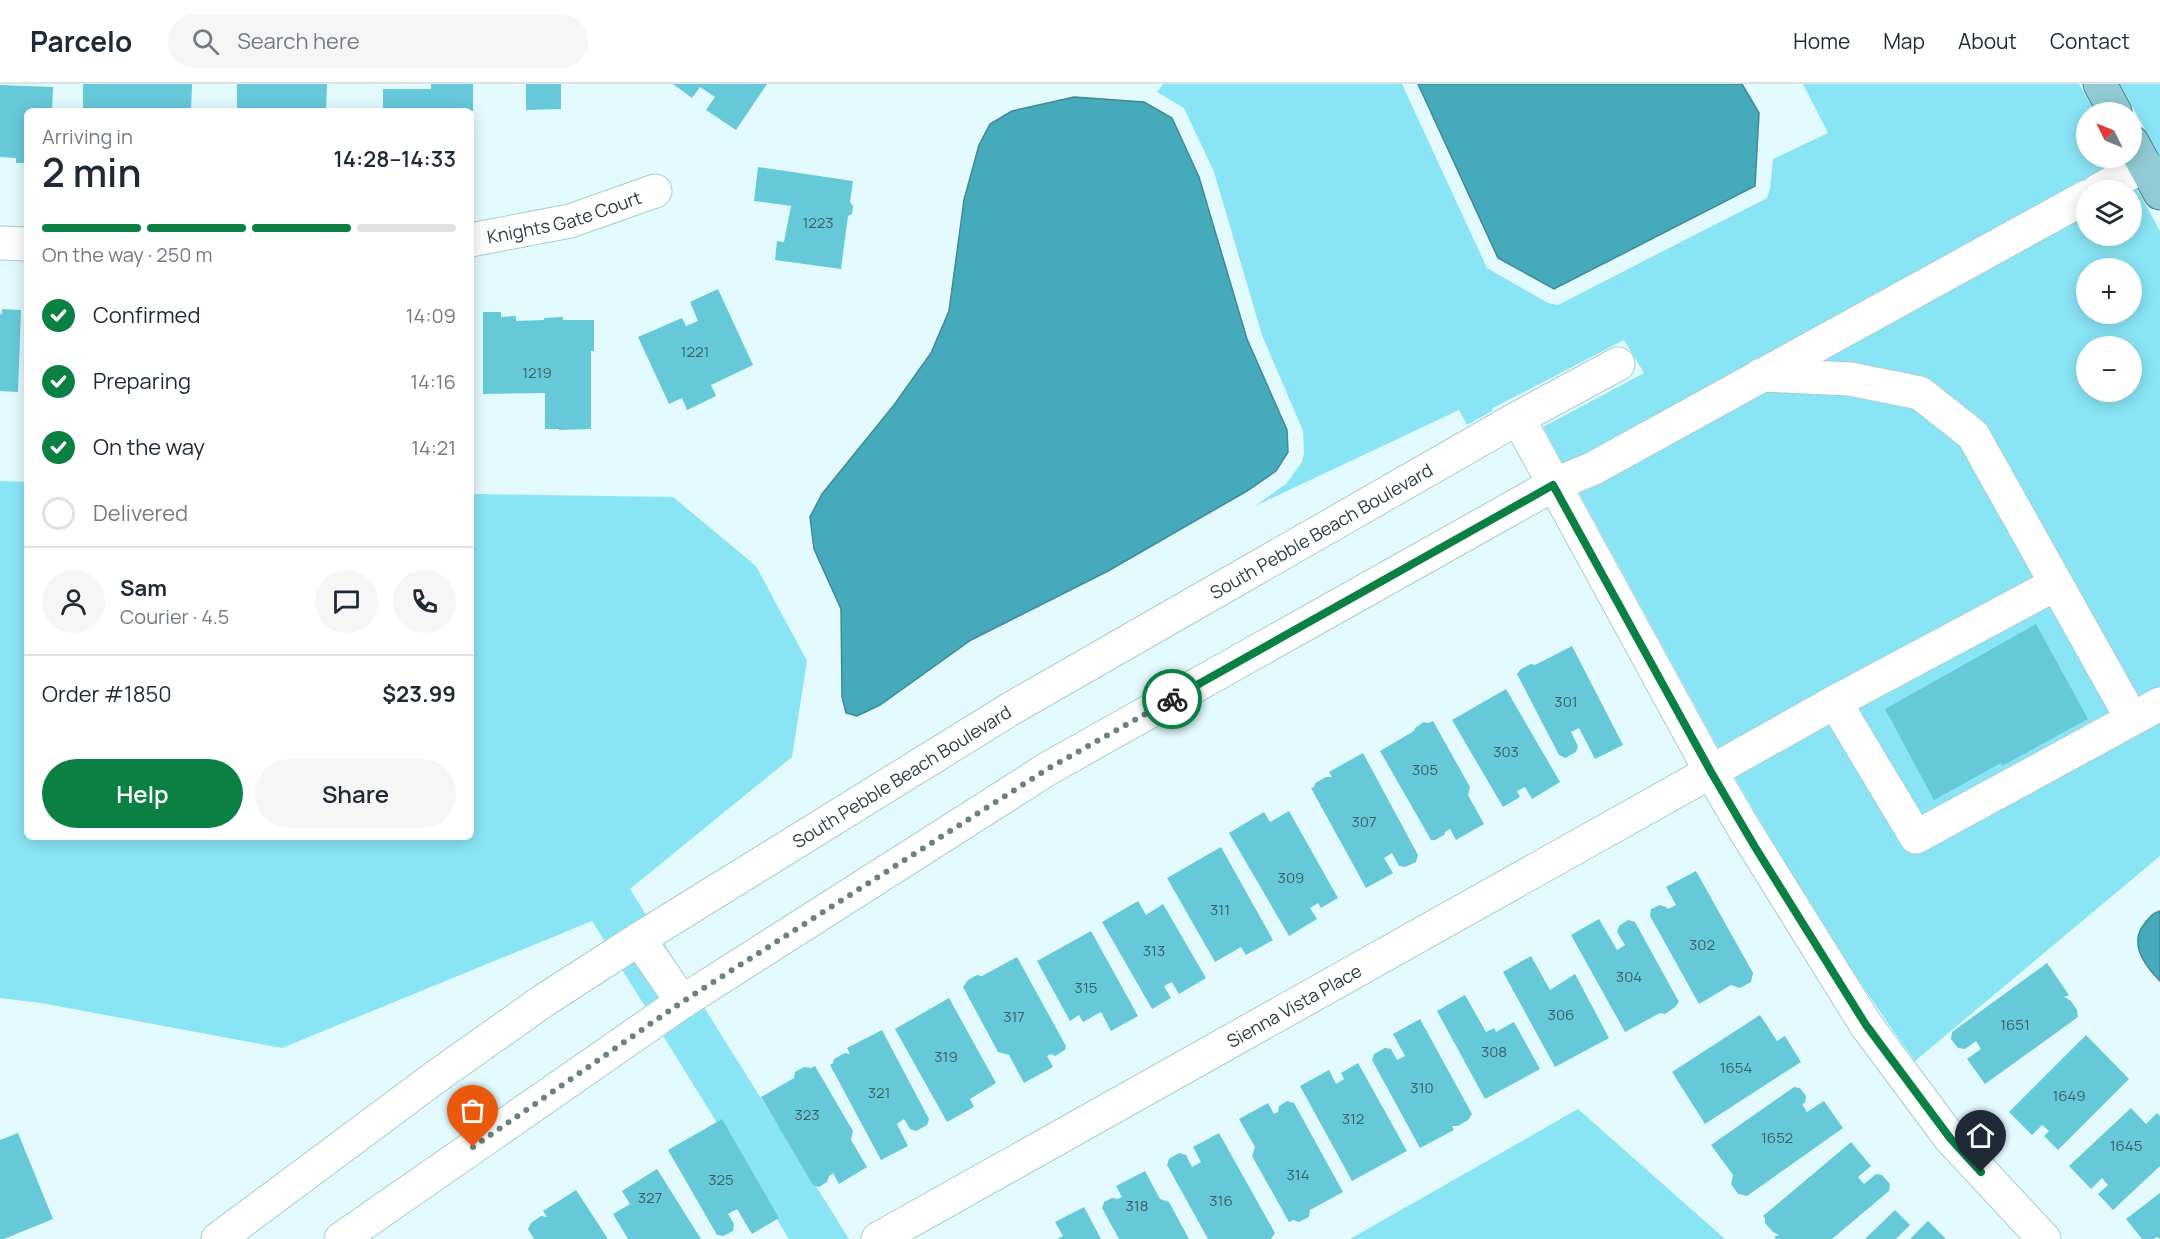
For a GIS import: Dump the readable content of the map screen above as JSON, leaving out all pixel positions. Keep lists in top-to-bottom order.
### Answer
{
  "streets": {
    "street": ["Knights Gate Court", "South Pebble Beach Boulevard", "Sienna Vista Place"]
  },
  "house_numbers": [
    "1223",
    "1221",
    "1219",
    "301",
    "303",
    "305",
    "307",
    "309",
    "311",
    "302",
    "313",
    "304",
    "315",
    "306",
    "317",
    "1651",
    "308",
    "319",
    "1654",
    "310",
    "321",
    "1649",
    "323",
    "312",
    "1652",
    "1645",
    "314",
    "325",
    "327",
    "316",
    "318"
  ],
  "north": "top left",
  "page": {
    "header": "Parcelo",
    "search": "Search here",
    "nav": [
      "Home",
      "Map",
      "About",
      "Contact"
    ],
    "map_buttons": ["+", "−"],
    "heading": ["2 min", "Arriving in", "14:28–14:33"],
    "panel": [
      "Sam",
      "Courier · 4.5",
      "Order #1850",
      "$23.99"
    ],
    "bar": "On the way · 250 m",
    "list": [
      ["Confirmed", "14:09"],
      ["Preparing", "14:16"],
      ["On the way", "14:21"],
      "Delivered"
    ],
    "buttons": ["Help", "Share"]
  }
}
